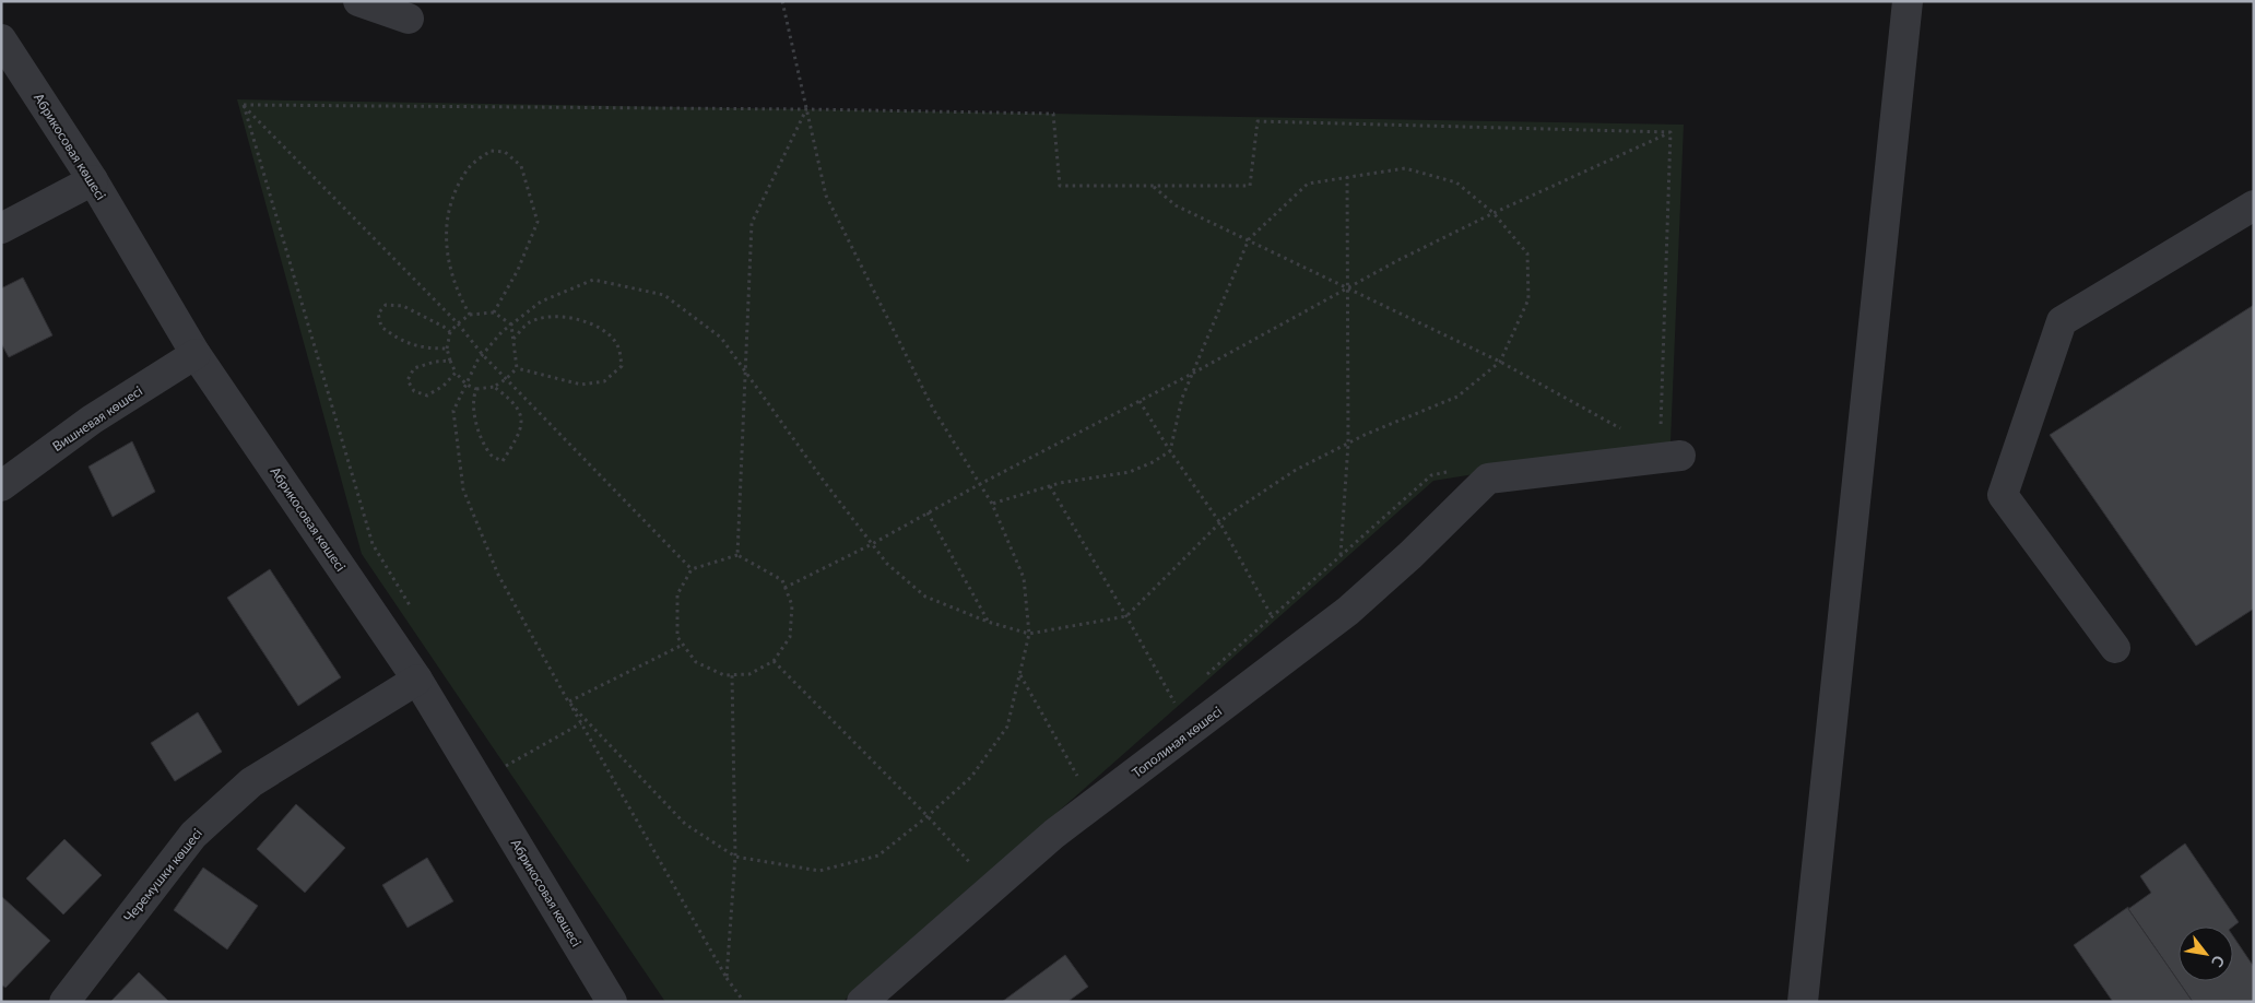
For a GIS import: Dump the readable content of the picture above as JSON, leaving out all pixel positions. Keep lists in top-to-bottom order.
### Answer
{
  "streets": {
    "street": [
      "Абрикосовая көшесі",
      "Вишневая көшесі",
      "Тополиная көшесі",
      "Черемушки көшесі"
    ]
  },
  "crossings": [
    ["Абрикосовая көшесі", "Вишневая көшесі"],
    ["Абрикосовая көшесі", "Черемушки көшесі"]
  ],
  "north": "bottom right"
}
